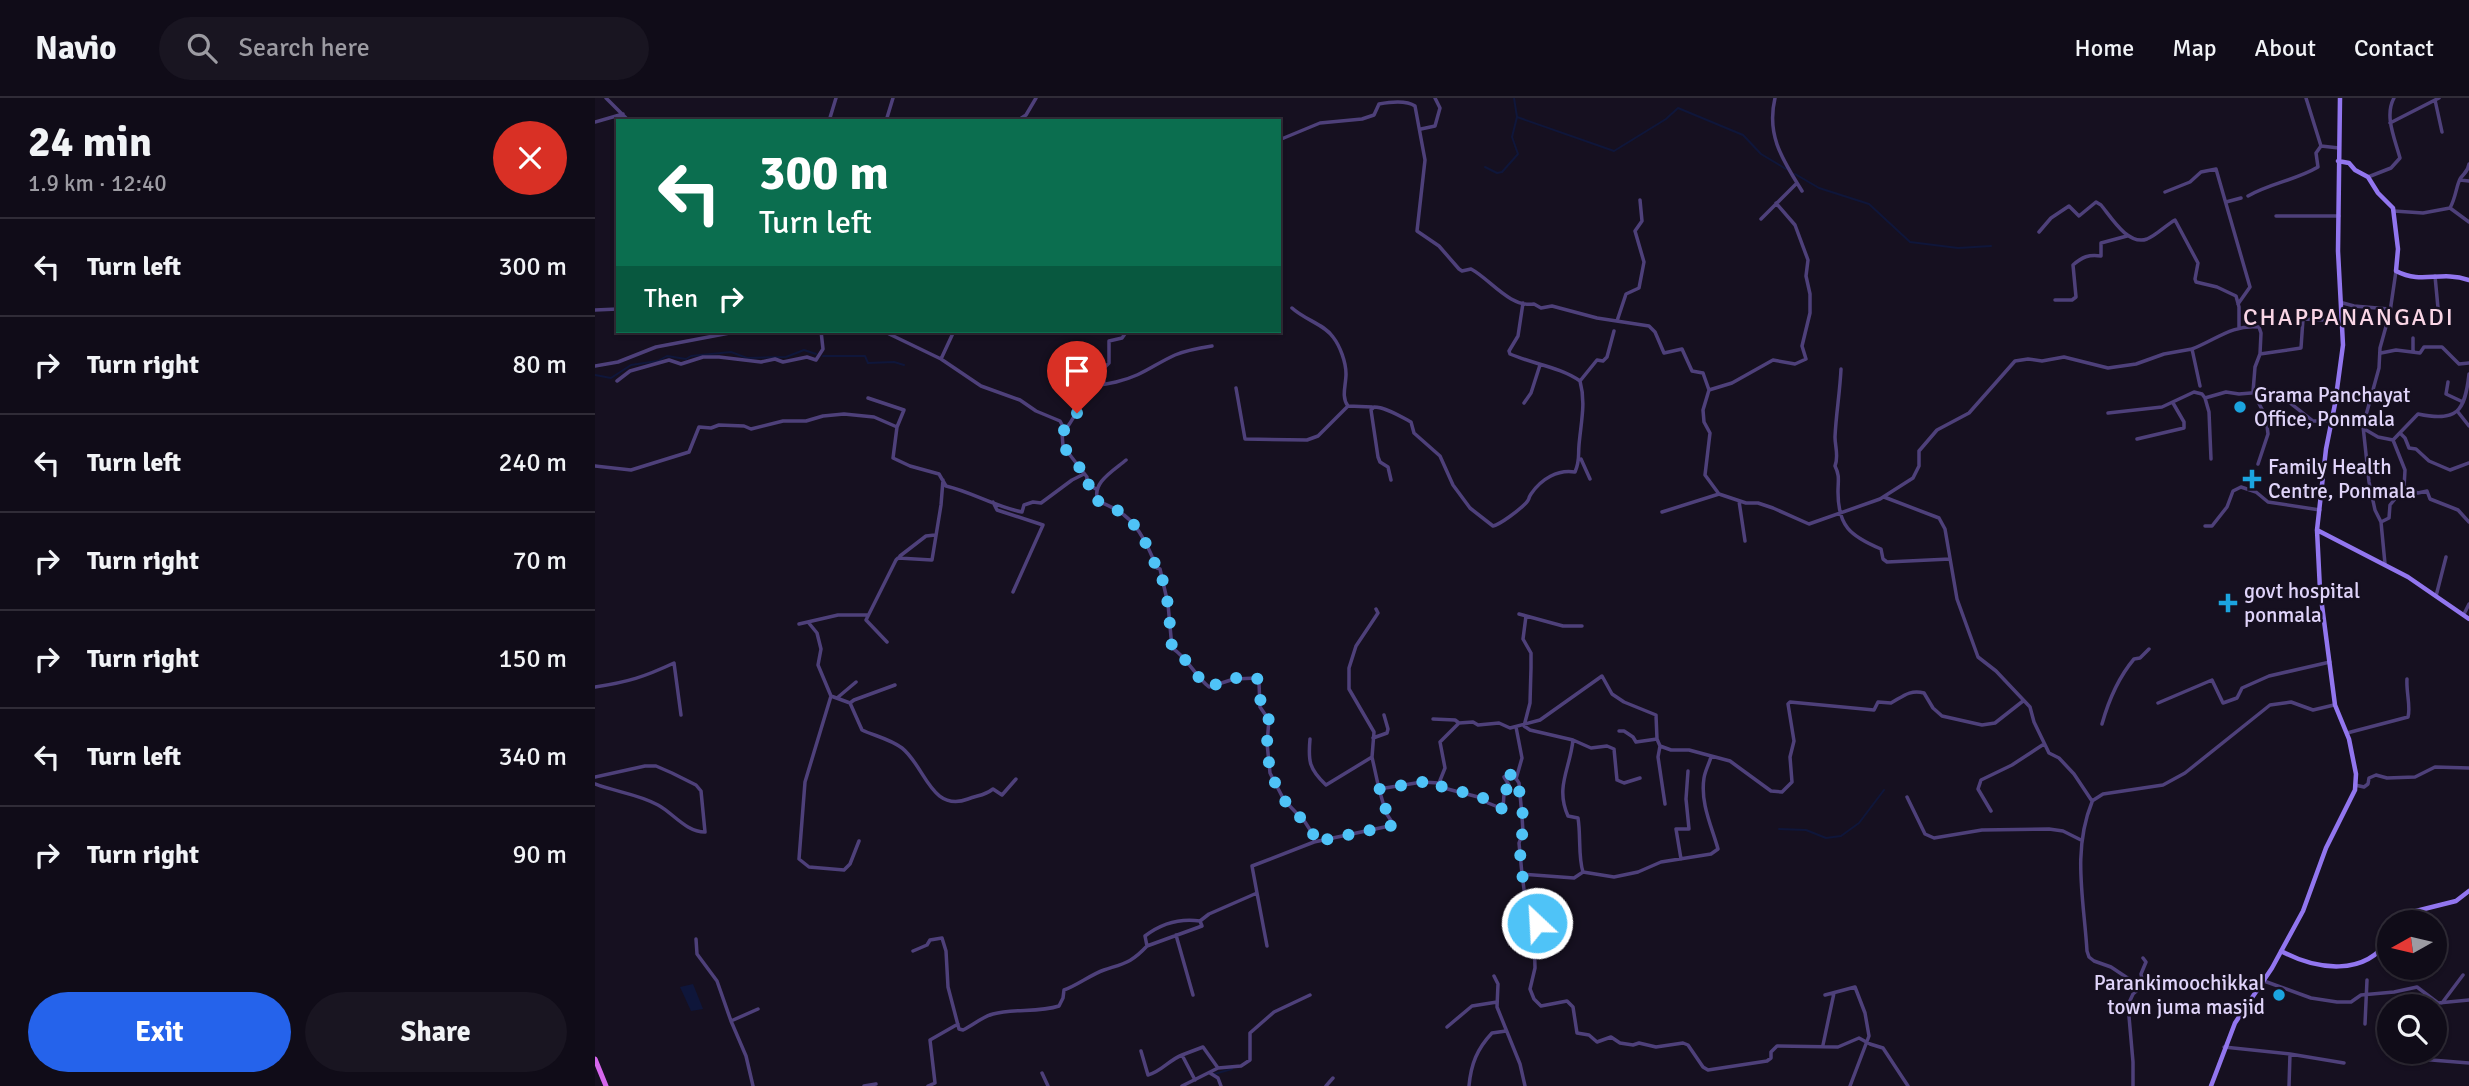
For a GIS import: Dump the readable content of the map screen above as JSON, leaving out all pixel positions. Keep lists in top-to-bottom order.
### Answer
{
  "districts": ["CHAPPANANGADI"],
  "places": {
    "other": ["Grama Panchayat Office, Ponmala", "Parankimoochikkal town juma masjid"],
    "health": ["Family Health Centre, Ponmala", "govt hospital ponmala"]
  },
  "north": "left",
  "page": {
    "header": "Navio",
    "search": "Search here",
    "nav": [
      "Home",
      "Map",
      "About",
      "Contact"
    ],
    "heading": ["24 min", "1.9 km · 12:40"],
    "turn": ["300 m", "Turn left"],
    "list": [
      {
        "name": "Turn left",
        "value": "300 m"
      },
      {
        "name": "Turn right",
        "value": "80 m"
      },
      {
        "name": "Turn left",
        "value": "240 m"
      },
      {
        "name": "Turn right",
        "value": "70 m"
      },
      {
        "name": "Turn right",
        "value": "150 m"
      },
      {
        "name": "Turn left",
        "value": "340 m"
      },
      {
        "name": "Turn right",
        "value": "90 m"
      }
    ],
    "then": "Then",
    "buttons": ["Exit", "Share"]
  }
}
